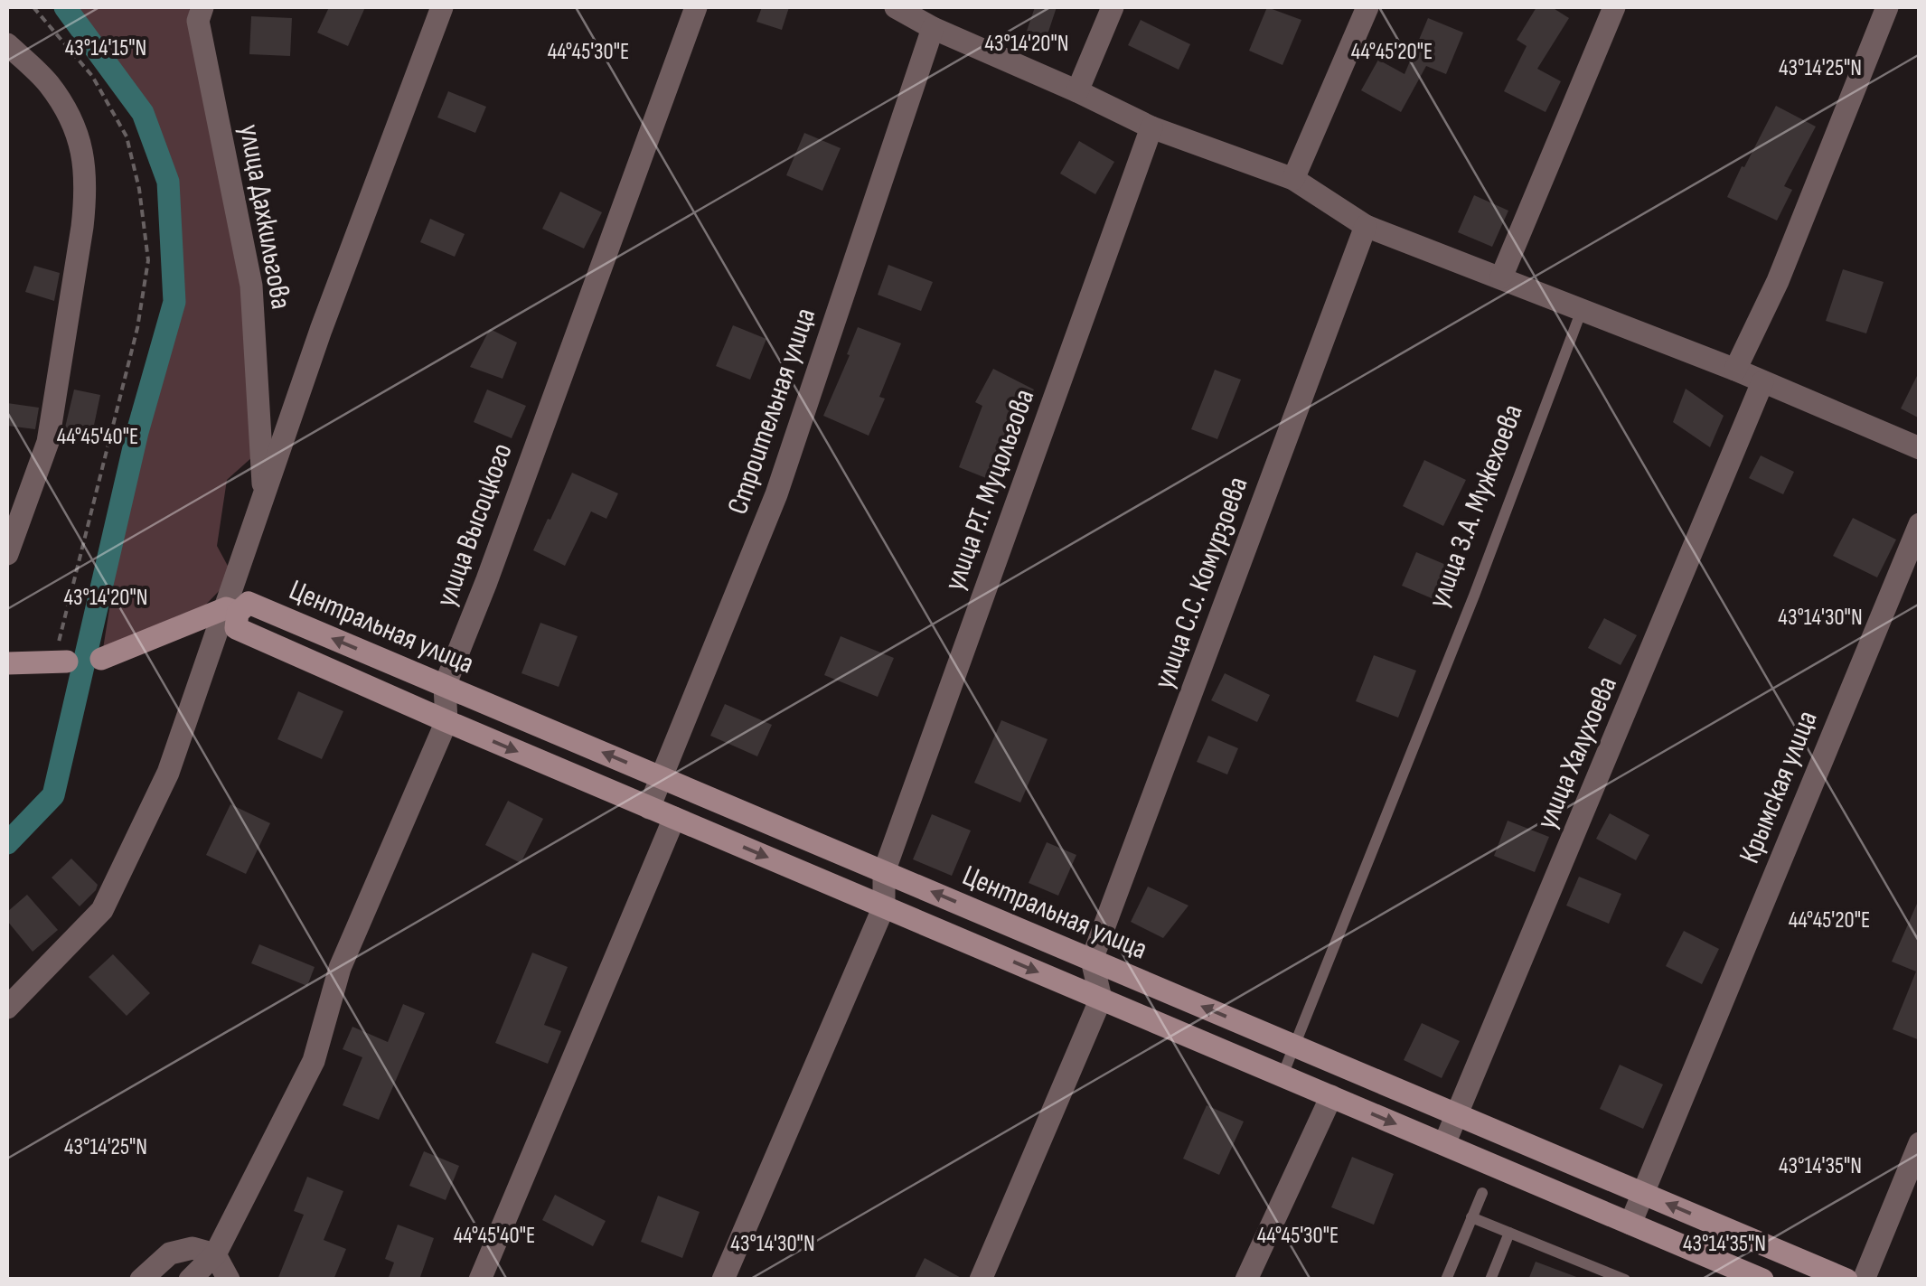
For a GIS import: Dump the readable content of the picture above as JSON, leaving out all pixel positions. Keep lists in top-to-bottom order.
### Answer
{
  "streets": {
    "street": [
      "улица Дахкильгова",
      "Строительная улица",
      "улица Р.Т. Муцольгова",
      "улица Высоцкого",
      "улица С.С. Комурзоева",
      "Центральная улица",
      "улица Халухоева",
      "Крымская улица"
    ],
    "lane": ["улица З.А. Мужехоева"]
  },
  "crossings": [
    ["Строительная улица", "Центральная улица"],
    ["улица Р.Т. Муцольгова", "Центральная улица"],
    ["улица З.А. Мужехоева", "Центральная улица"],
    ["улица Высоцкого", "Центральная улица"],
    ["улица С.С. Комурзоева", "Центральная улица"],
    ["Центральная улица", "улица Халухоева"],
    ["Центральная улица", "Крымская улица"]
  ],
  "coordinates": [
    "43°14'20\"N",
    "43°14'15\"N",
    "44°45'30\"E",
    "44°45'20\"E",
    "43°14'25\"N",
    "44°45'40\"E",
    "43°14'30\"N",
    "43°14'35\"N"
  ]
}
